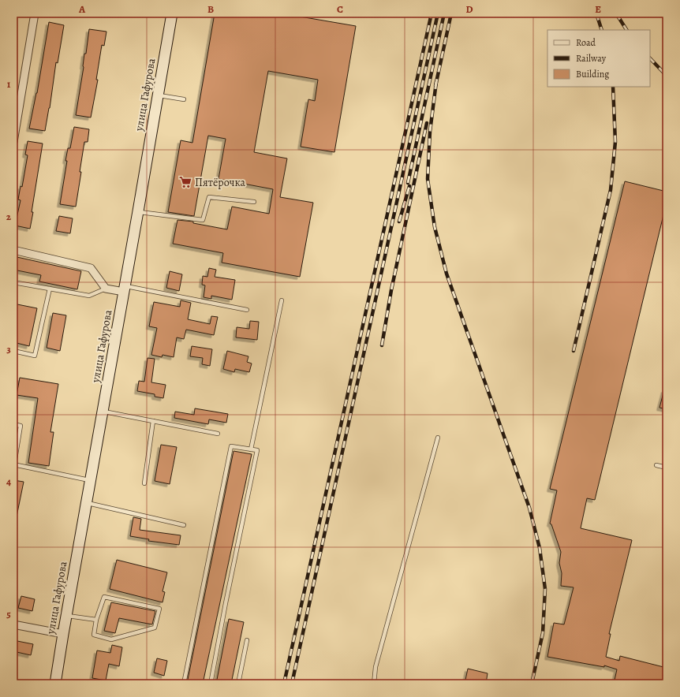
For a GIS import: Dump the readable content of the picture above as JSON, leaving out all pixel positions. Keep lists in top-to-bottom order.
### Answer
{
  "streets": {
    "main road": ["улица Гафурова"]
  },
  "places": {
    "supermarket": ["Пятёрочка"]
  },
  "legend": ["Road", "Railway", "Building"],
  "grid": {
    "columns": [
      "A",
      "B",
      "C",
      "D",
      "E"
    ],
    "rows": [
      "1",
      "2",
      "3",
      "4",
      "5"
    ]
  }
}
